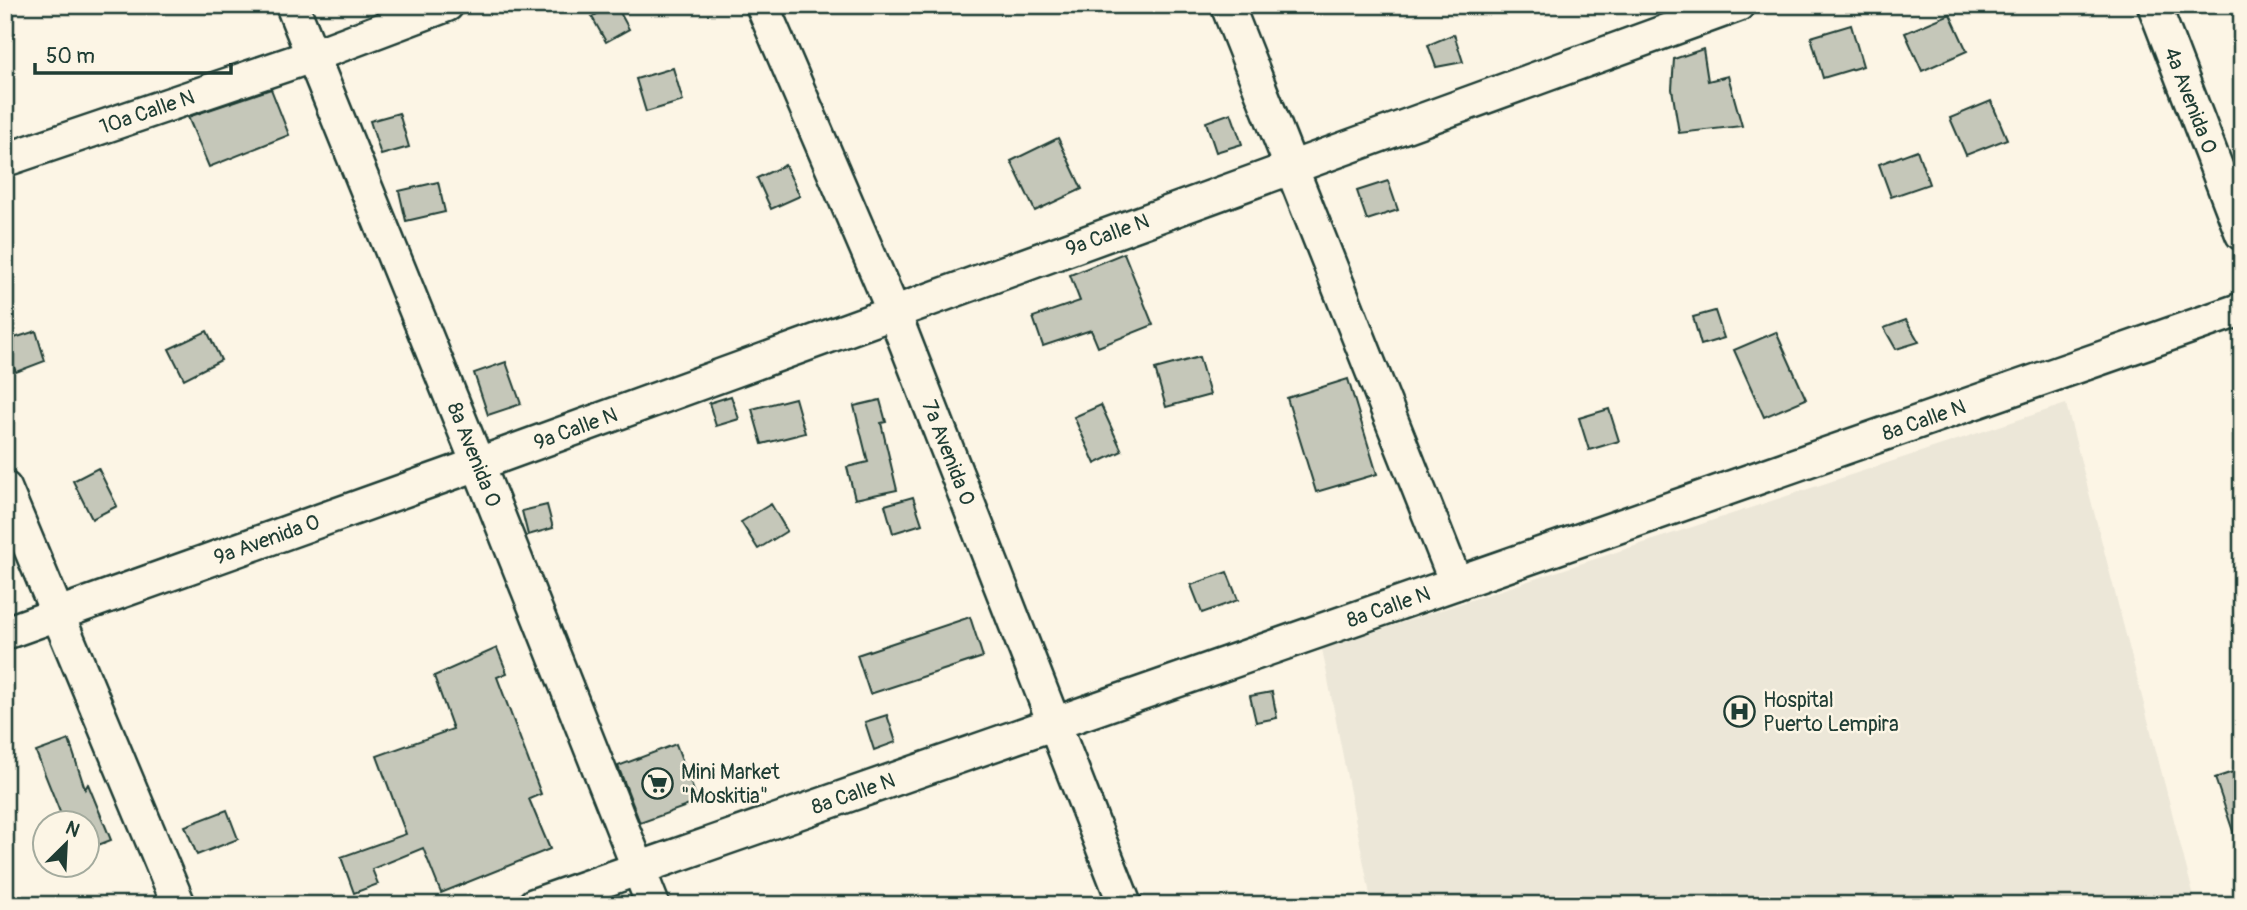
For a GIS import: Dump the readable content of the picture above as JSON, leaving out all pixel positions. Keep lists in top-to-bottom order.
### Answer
{
  "streets": {
    "street": [
      "4a Avenida O",
      "10a Calle N",
      "9a Calle N",
      "8a Calle N",
      "7a Avenida O",
      "8a Avenida O",
      "9a Avenida O"
    ]
  },
  "crossings": [
    ["10a Calle N", "8a Avenida O"],
    ["9a Calle N", "7a Avenida O"],
    ["9a Calle N", "8a Avenida O"],
    ["9a Calle N", "9a Avenida O"],
    ["8a Calle N", "7a Avenida O"],
    ["8a Calle N", "8a Avenida O"],
    ["8a Avenida O", "9a Avenida O"]
  ],
  "places": {
    "hospital": ["Hospital Puerto Lempira"],
    "supermarket": ["Mini Market \"Moskitia\""]
  },
  "scale_bar": "50 m",
  "north": "top right"
}
